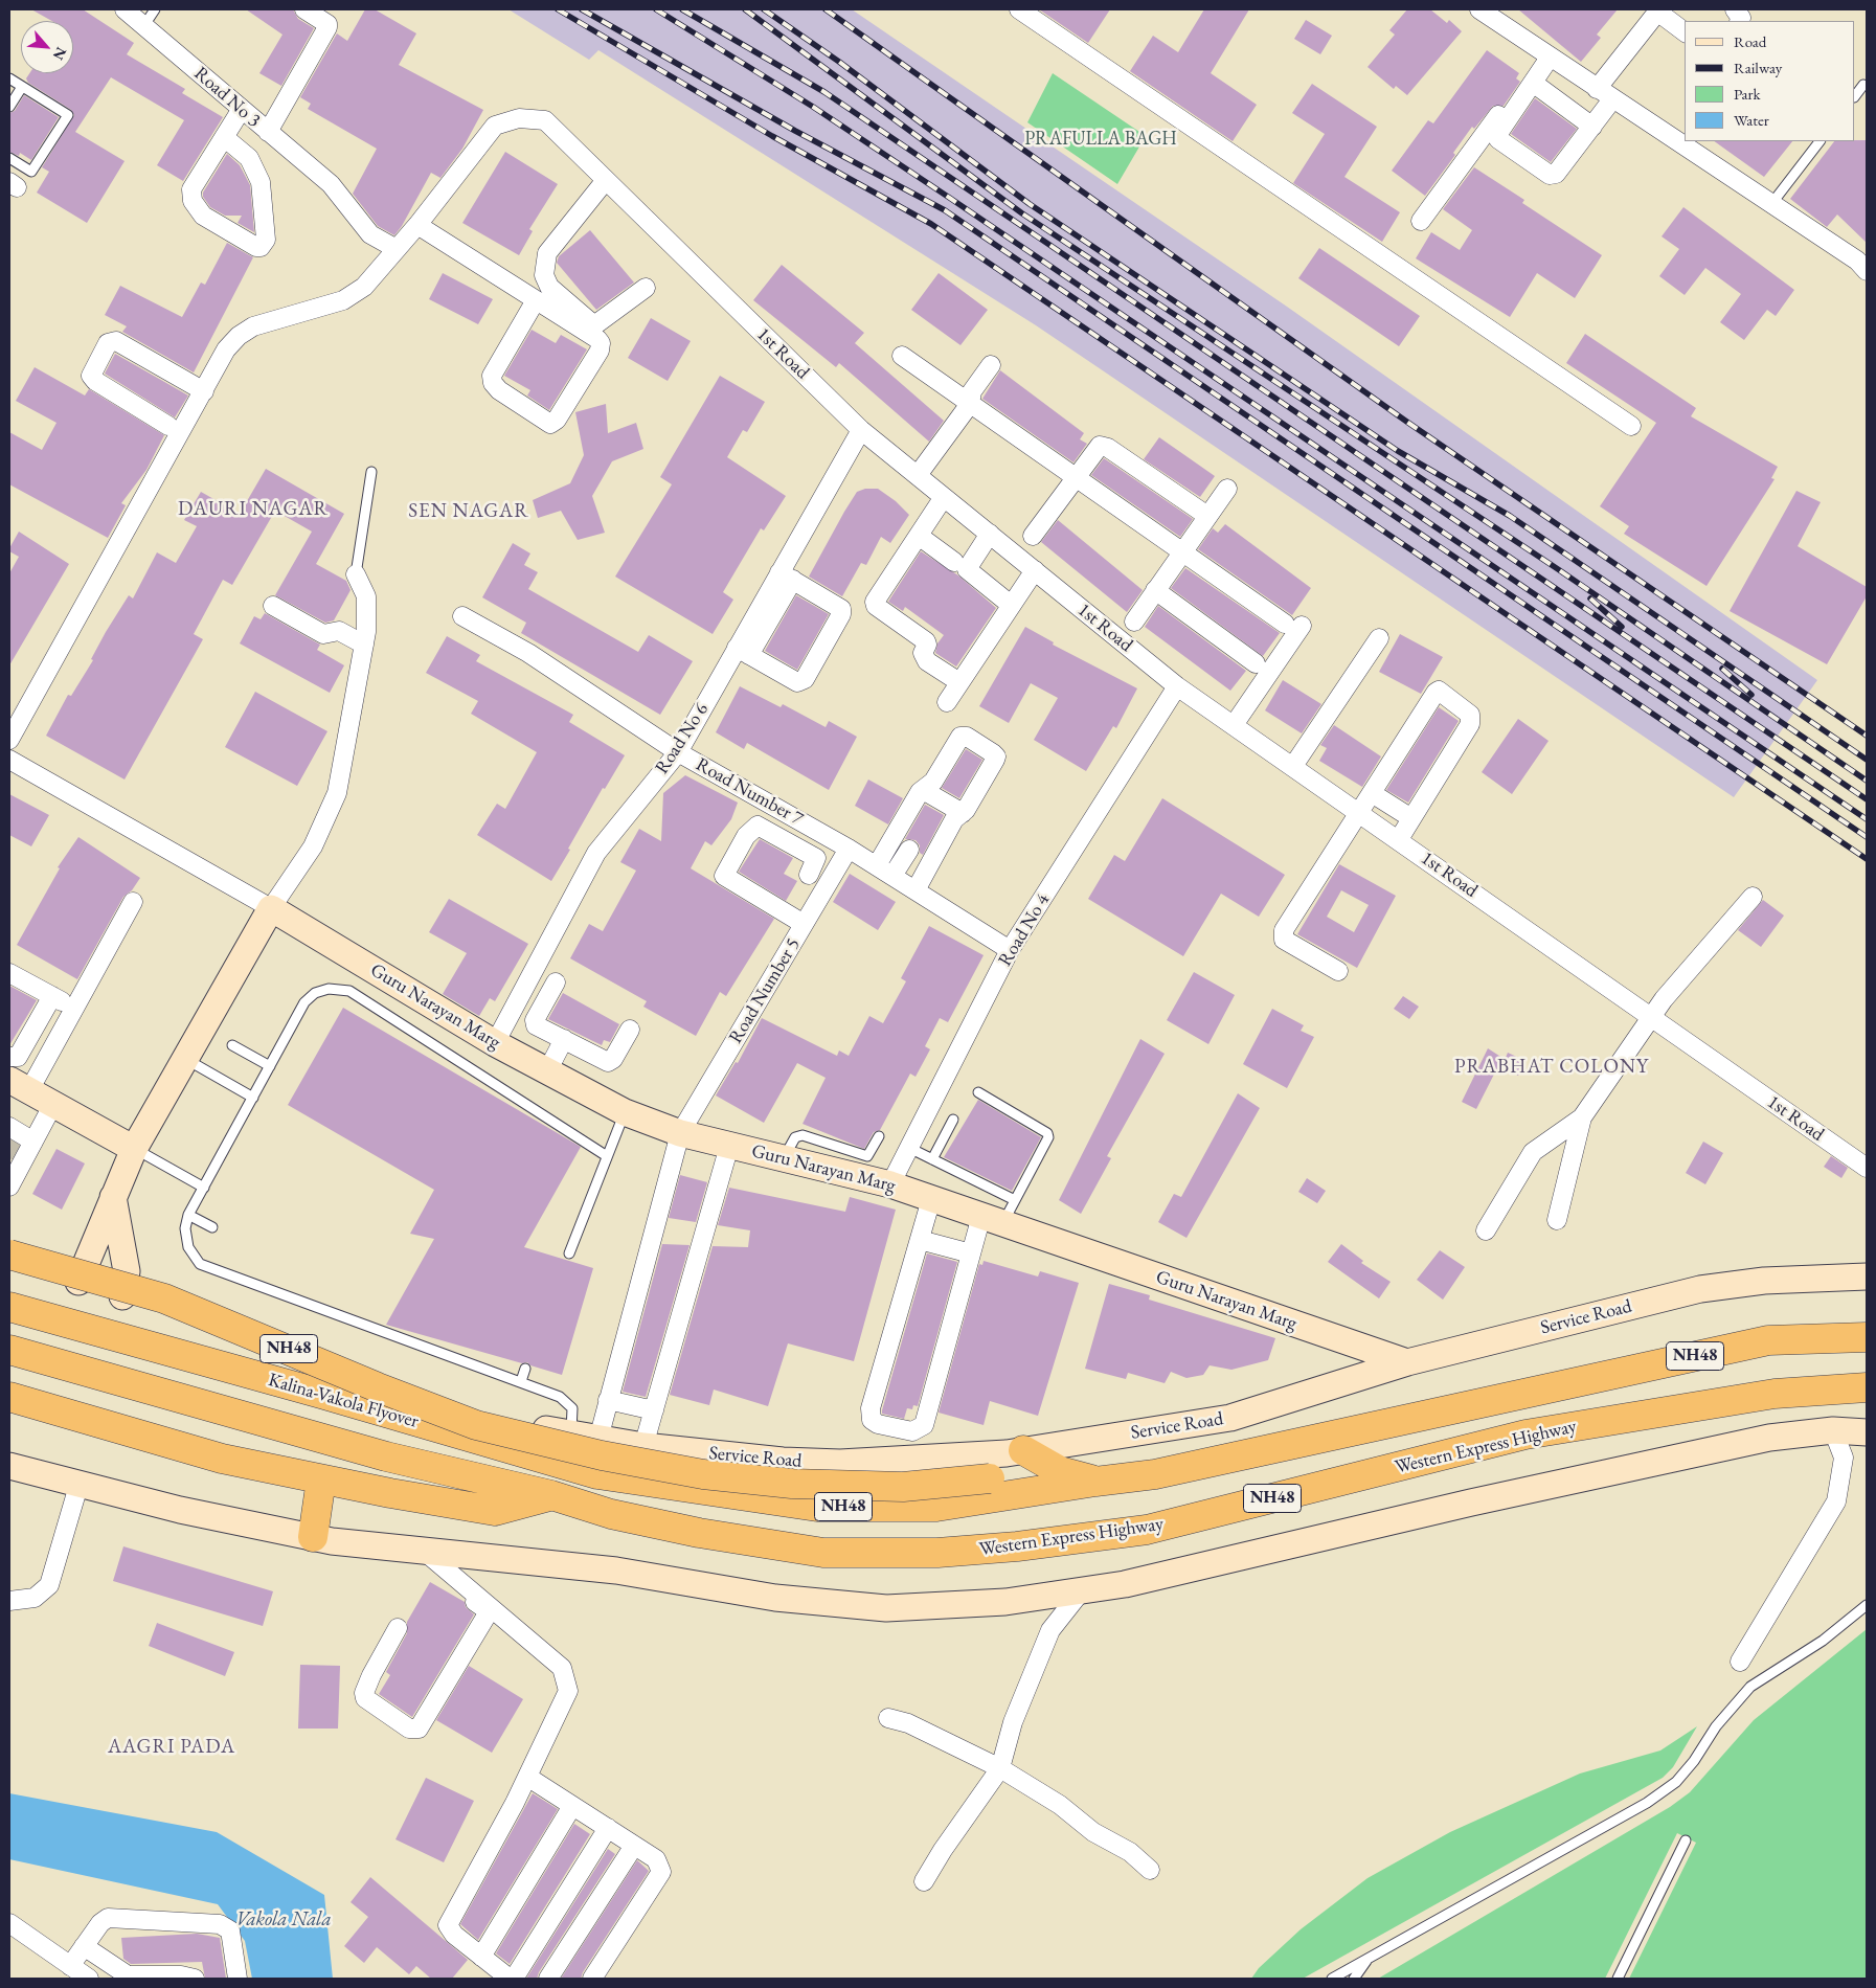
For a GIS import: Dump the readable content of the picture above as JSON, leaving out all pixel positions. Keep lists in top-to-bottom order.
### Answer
{
  "streets": {
    "highway": ["NH48", "Kalina-Vakola Flyover", "Western Express Highway"],
    "street": [
      "Road No 3",
      "1st Road",
      "Road No 6",
      "Road Number 7",
      "Road No 4",
      "Road Number 5",
      "Guru Narayan Marg",
      "Service Road"
    ]
  },
  "crossings": [
    ["Road No 3", "1st Road"],
    ["1st Road", "Road No 6"],
    ["1st Road", "Road No 4"],
    ["Road No 6", "Road Number 7"],
    ["Road No 6", "Guru Narayan Marg"],
    ["Road Number 7", "Road No 4"],
    ["Road Number 7", "Road Number 5"],
    ["Road No 4", "Guru Narayan Marg"],
    ["Road Number 5", "Guru Narayan Marg"],
    ["Road Number 5", "Service Road"],
    ["Guru Narayan Marg", "Service Road"],
    ["Service Road", "NH48"],
    ["NH48", "Kalina-Vakola Flyover"],
    ["NH48", "Western Express Highway"]
  ],
  "districts": [
    "DAURI NAGAR",
    "SEN NAGAR",
    "PRABHAT COLONY",
    "AAGRI PADA"
  ],
  "water": ["Vakola Nala"],
  "parks": ["PRAFULLA BAGH"],
  "legend": [
    "Road",
    "Railway",
    "Park",
    "Water"
  ],
  "north": "bottom right"
}
